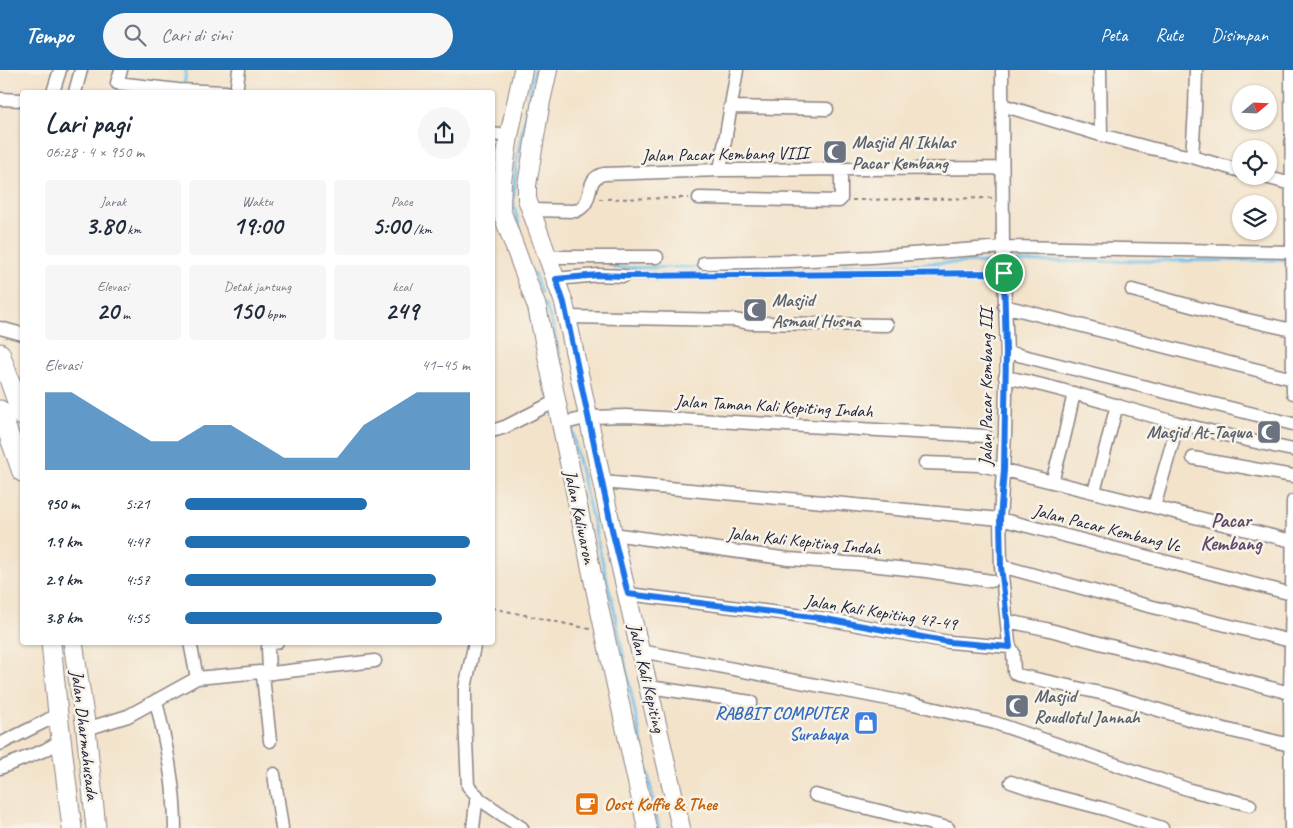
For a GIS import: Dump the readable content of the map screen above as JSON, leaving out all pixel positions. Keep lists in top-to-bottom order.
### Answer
{
  "streets": {
    "main road": ["Jalan Kaliwaron", "Jalan Kali Kepiting", "Jalan Dharmahusada"],
    "street": [
      "Jalan Pacar Kembang VIII",
      "Jalan Pacar Kembang III",
      "Jalan Taman Kali Kepiting Indah",
      "Jalan Pacar Kembang Vc",
      "Jalan Kali Kepiting Indah",
      "Jalan Kali Kepiting 47-49"
    ]
  },
  "crossings": [
    ["Jalan Pacar Kembang VIII", "Jalan Pacar Kembang III"],
    ["Jalan Pacar Kembang III", "Jalan Pacar Kembang Vc"],
    ["Jalan Pacar Kembang III", "Jalan Kali Kepiting 47-49"],
    ["Jalan Taman Kali Kepiting Indah", "Jalan Kaliwaron"],
    ["Jalan Taman Kali Kepiting Indah", "Jalan Kali Kepiting"],
    ["Jalan Pacar Kembang Vc", "Jalan Kali Kepiting"],
    ["Jalan Kali Kepiting Indah", "Jalan Kali Kepiting"],
    ["Jalan Kali Kepiting 47-49", "Jalan Kali Kepiting"]
  ],
  "districts": ["Pacar Kembang"],
  "places": {
    "mosque": [
      "Masjid Al Ikhlas Pacar Kembang",
      "Masjid Asmaul Husna",
      "Masjid At-Taqwa",
      "Masjid Roudlotul Jannah"
    ],
    "shop": ["RABBIT COMPUTER Surabaya"],
    "cafe": ["Oost Koffie & Thee"]
  },
  "north": "right",
  "page": {
    "header": "Tempo",
    "search": "Cari di sini",
    "nav": ["Peta", "Rute", "Disimpan"],
    "heading": ["Lari pagi", "06:28 · 4 × 950 m"],
    "stats": [
      ["Jarak", "3.80 km"],
      ["Waktu", "19:00"],
      ["Pace", "5:00 /km"],
      ["Elevasi", "20 m"],
      ["Detak jantung", "150 bpm"],
      ["kcal", "249"]
    ],
    "chart": ["Elevasi", "41–45 m"],
    "list": [
      {
        "name": "950 m",
        "note": "5:21"
      },
      {
        "name": "1.9 km",
        "note": "4:47"
      },
      {
        "name": "2.9 km",
        "note": "4:57"
      },
      {
        "name": "3.8 km",
        "note": "4:55"
      }
    ]
  }
}
